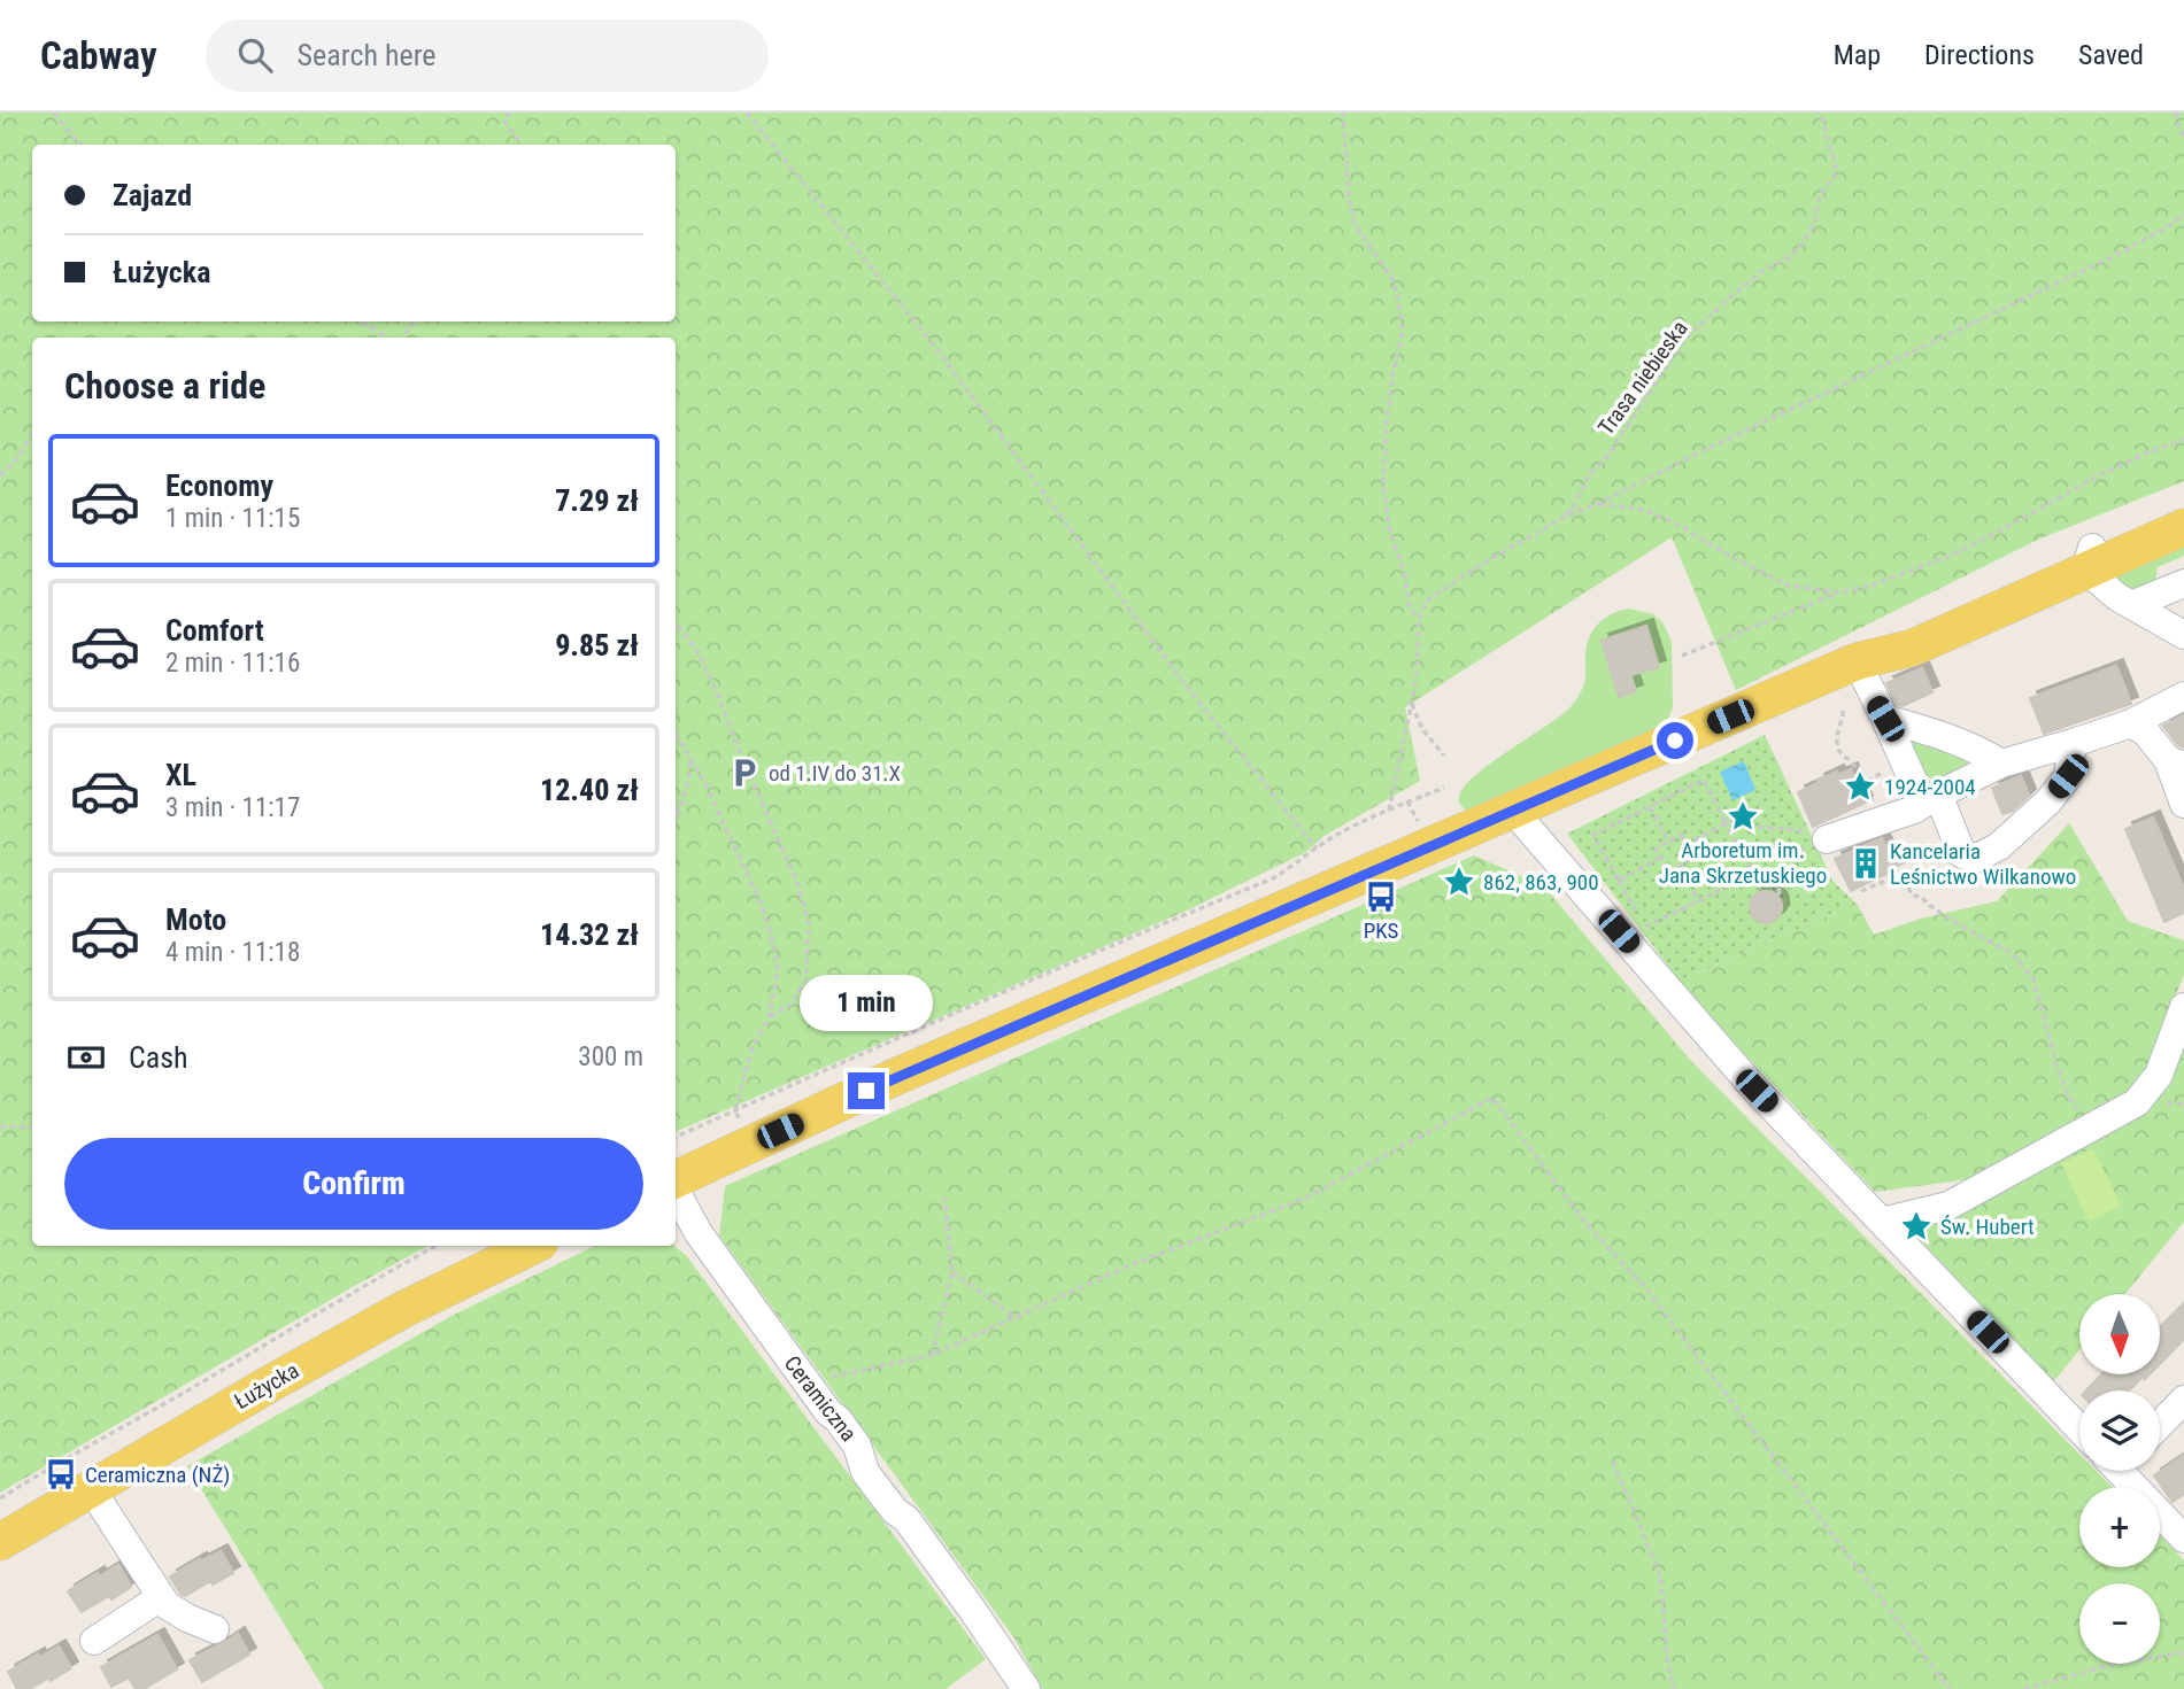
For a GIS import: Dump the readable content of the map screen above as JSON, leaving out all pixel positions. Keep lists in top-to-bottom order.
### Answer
{
  "streets": {
    "main road": ["Łużycka"],
    "street": ["Ceramiczna"],
    "path": ["Trasa niebieska"]
  },
  "places": {
    "parking": ["od 1.IV do 31.X"],
    "place": [
      "1924-2004",
      "Arboretum im. Jana Skrzetuskiego",
      "862, 863, 900",
      "Św. Hubert"
    ],
    "building": ["Kancelaria Leśnictwo Wilkanowo"],
    "bus stop": ["PKS", "Ceramiczna (NŻ)"]
  },
  "north": "bottom",
  "page": {
    "header": "Cabway",
    "search": "Search here",
    "nav": ["Map", "Directions", "Saved"],
    "banner": ["Zajazd", "Łużycka"],
    "heading": "Choose a ride",
    "list": [
      {
        "name": "Economy",
        "note": "1 min · 11:15",
        "value": "7.29 zł"
      },
      {
        "name": "Comfort",
        "note": "2 min · 11:16",
        "value": "9.85 zł"
      },
      {
        "name": "XL",
        "note": "3 min · 11:17",
        "value": "12.40 zł"
      },
      {
        "name": "Moto",
        "note": "4 min · 11:18",
        "value": "14.32 zł"
      }
    ],
    "bubble": "1 min",
    "pay": ["Cash", "300 m"],
    "buttons": "Confirm",
    "map_buttons": ["+", "−"]
  }
}
